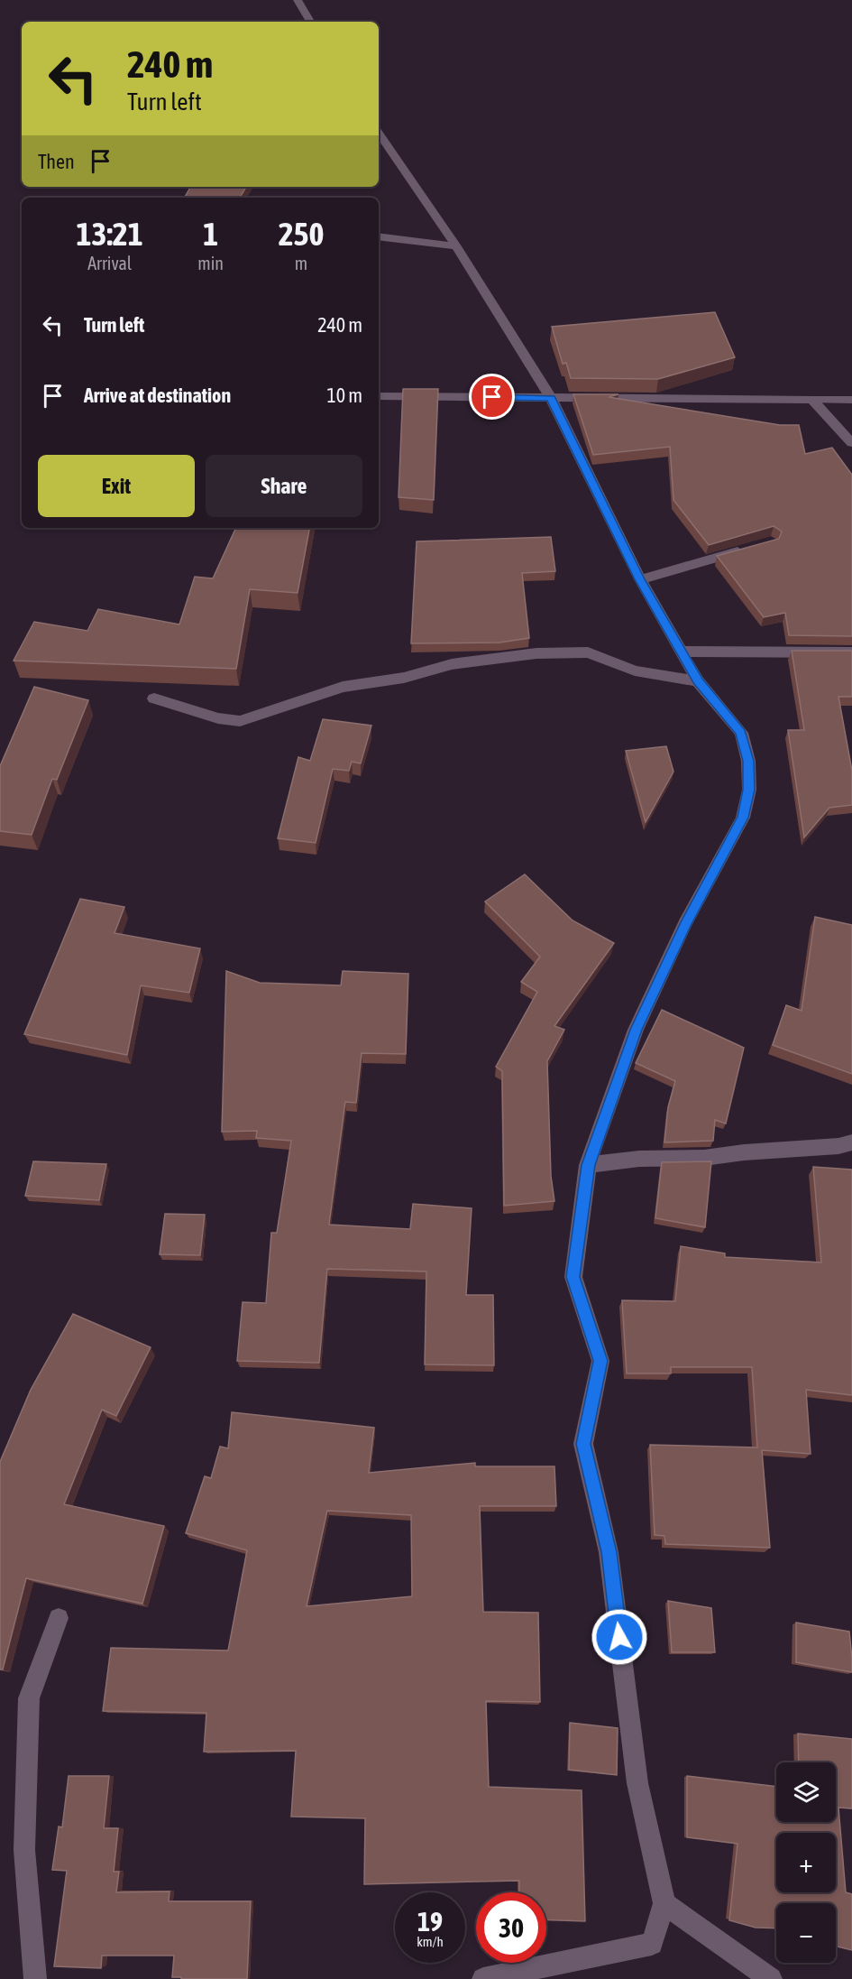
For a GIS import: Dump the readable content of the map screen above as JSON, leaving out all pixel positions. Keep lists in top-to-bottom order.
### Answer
{
  "page": {
    "turn": ["240 m", "Turn left"],
    "then": "Then",
    "eta": [
      "13:21",
      "Arrival",
      "1",
      "min",
      "250",
      "m"
    ],
    "list": [
      {
        "name": "Turn left",
        "value": "240 m"
      },
      {
        "name": "Arrive at destination",
        "value": "10 m"
      }
    ],
    "buttons": ["Exit", "Share"],
    "map_buttons": ["+", "−"],
    "speed": "19 km/h",
    "limit": "30"
  }
}
